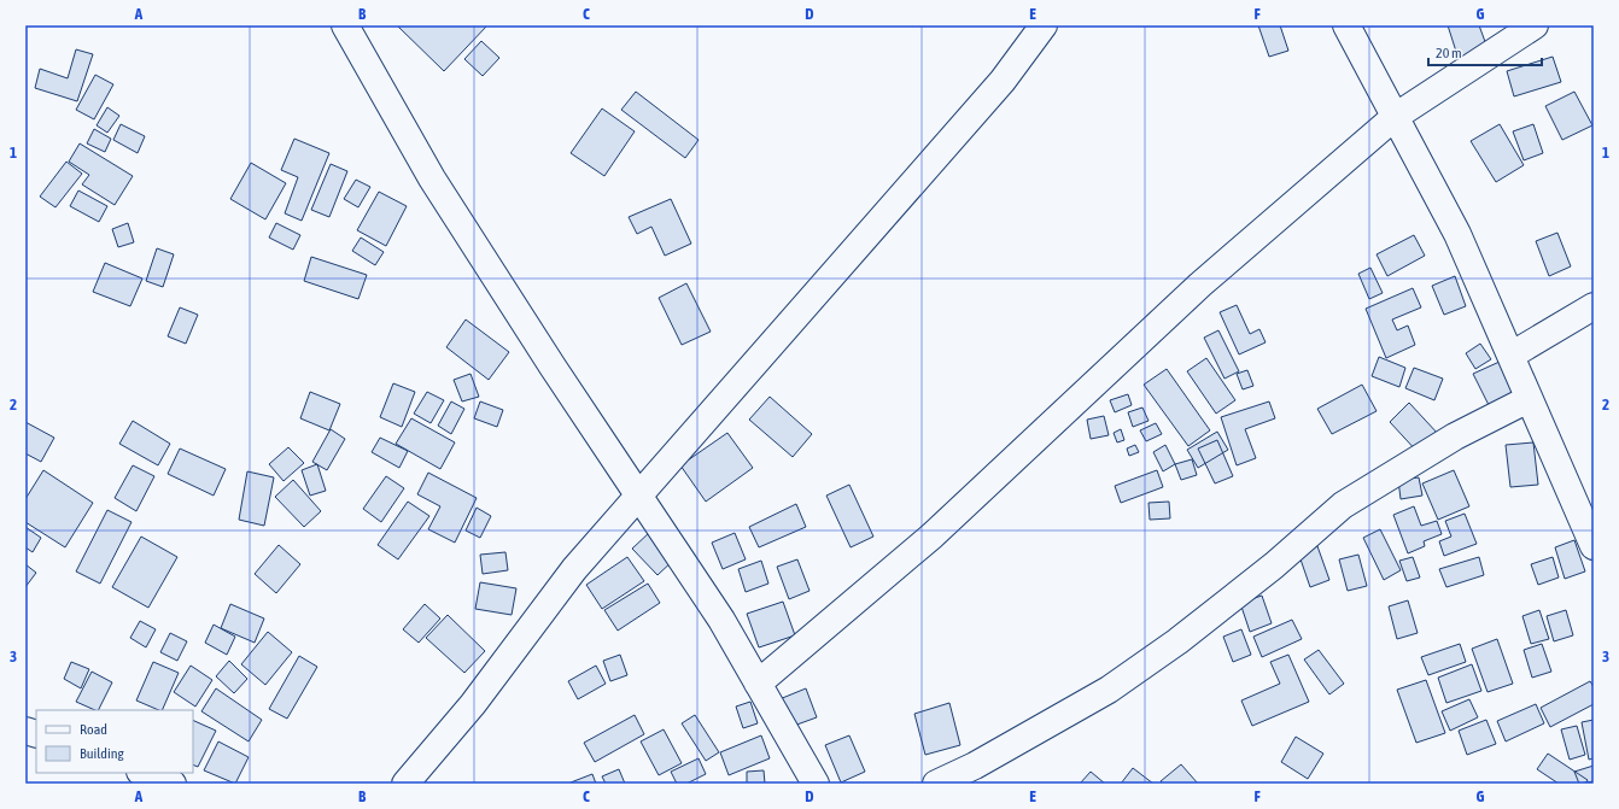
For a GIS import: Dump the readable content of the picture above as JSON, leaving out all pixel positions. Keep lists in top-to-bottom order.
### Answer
{
  "legend": ["Road", "Building"],
  "scale_bar": "20 m",
  "grid": {
    "columns": [
      "A",
      "B",
      "C",
      "D",
      "E",
      "F",
      "G"
    ],
    "rows": ["1", "2", "3"]
  }
}
